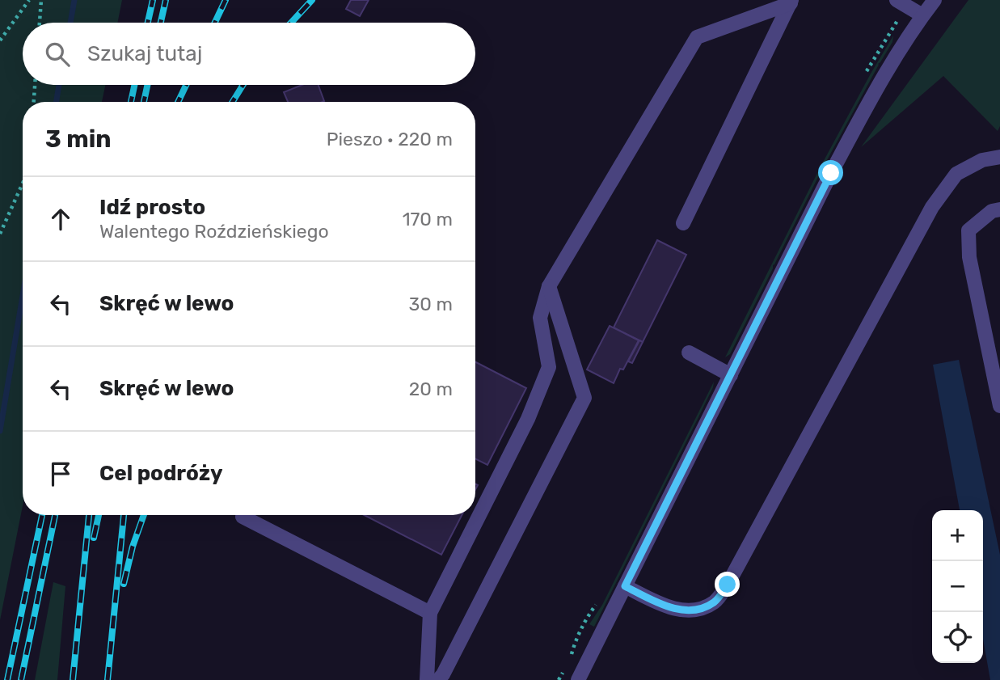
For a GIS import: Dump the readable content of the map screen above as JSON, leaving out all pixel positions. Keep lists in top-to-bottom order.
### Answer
{
  "page": {
    "search": "Szukaj tutaj",
    "heading": ["3 min", "Pieszo · 220 m"],
    "list": [
      ["Idź prosto", "Walentego Roździeńskiego", "170 m"],
      ["Skręć w lewo", "30 m"],
      ["Skręć w lewo", "20 m"],
      "Cel podróży"
    ],
    "map_buttons": ["+", "−"]
  }
}
